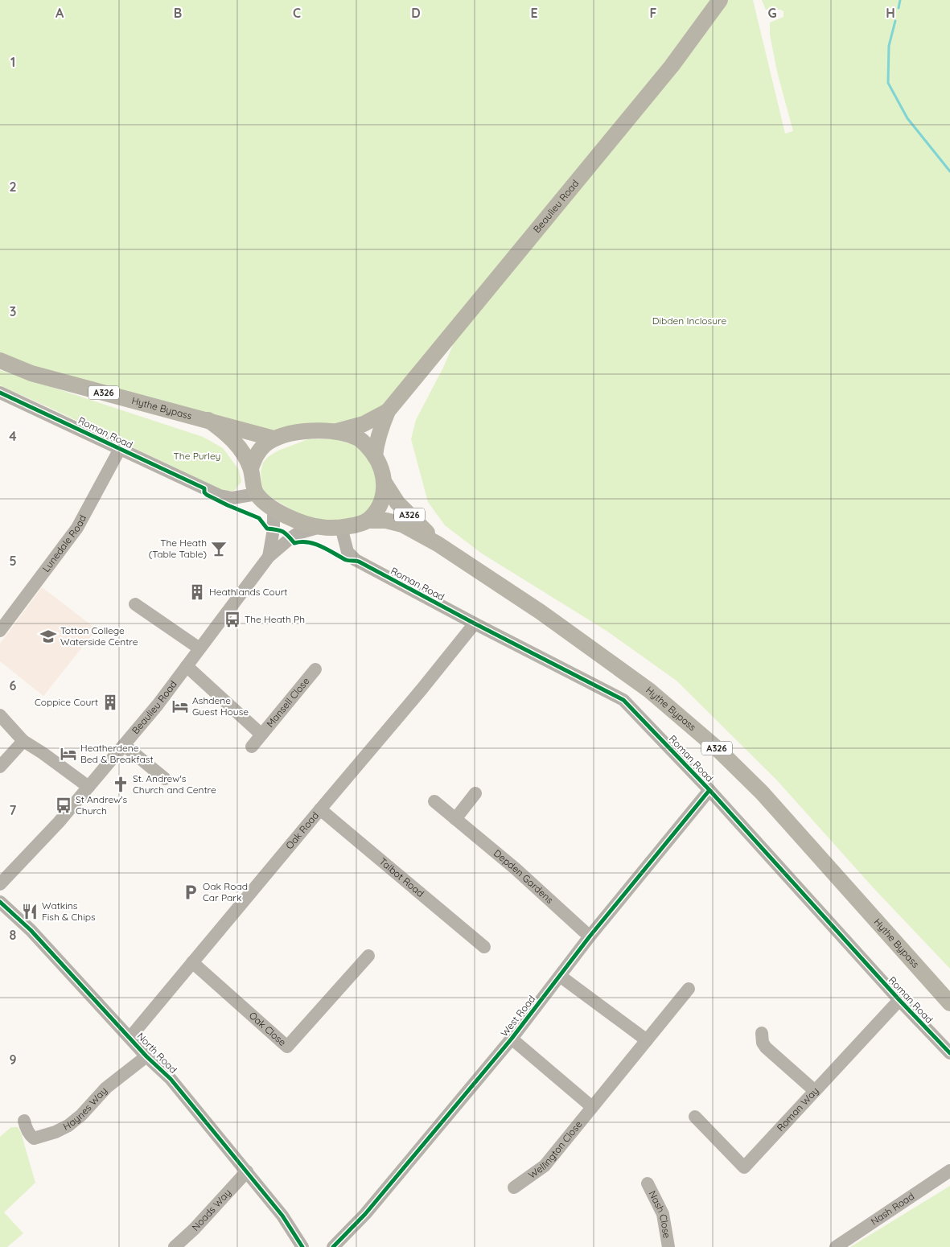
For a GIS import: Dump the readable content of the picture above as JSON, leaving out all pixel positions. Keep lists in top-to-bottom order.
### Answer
{
  "streets": {
    "main road": ["Beaulieu Road", "A326", "Hythe Bypass"],
    "street": [
      "Roman Road",
      "Lunedale Road",
      "Mansell Close",
      "Oak Road",
      "Depden Gardens",
      "Talbot Road",
      "West Road",
      "Oak Close",
      "North Road",
      "Haynes Way",
      "Roman Way",
      "Wellington Close",
      "Nash Road",
      "Noads Way",
      "Nash Close"
    ]
  },
  "crossings": [
    ["Beaulieu Road", "Hythe Bypass"],
    ["Beaulieu Road", "Roman Road"],
    ["Beaulieu Road", "Mansell Close"],
    ["Hythe Bypass", "Roman Road"],
    ["Roman Road", "Lunedale Road"],
    ["Roman Road", "Oak Road"],
    ["Roman Road", "West Road"],
    ["Roman Road", "Roman Way"],
    ["Oak Road", "Talbot Road"],
    ["Oak Road", "Oak Close"],
    ["Oak Road", "North Road"],
    ["Depden Gardens", "West Road"],
    ["North Road", "Haynes Way"],
    ["North Road", "Noads Way"]
  ],
  "parks": ["Dibden Inclosure", "The Purley"],
  "places": {
    "bar": ["The Heath (Table Table)"],
    "building": ["Heathlands Court", "Coppice Court"],
    "bus stop": ["The Heath Ph", "St Andrew's Church"],
    "school or university": ["Totton College Waterside Centre"],
    "hotel": ["Ashdene Guest House", "Heatherdene Bed & Breakfast"],
    "church": ["St. Andrew's Church and Centre"],
    "parking": ["Oak Road Car Park"],
    "restaurant": ["Watkins Fish & Chips"]
  },
  "grid": {
    "columns": [
      "A",
      "B",
      "C",
      "D",
      "E",
      "F",
      "G",
      "H"
    ],
    "rows": [
      "1",
      "2",
      "3",
      "4",
      "5",
      "6",
      "7",
      "8",
      "9"
    ]
  }
}
